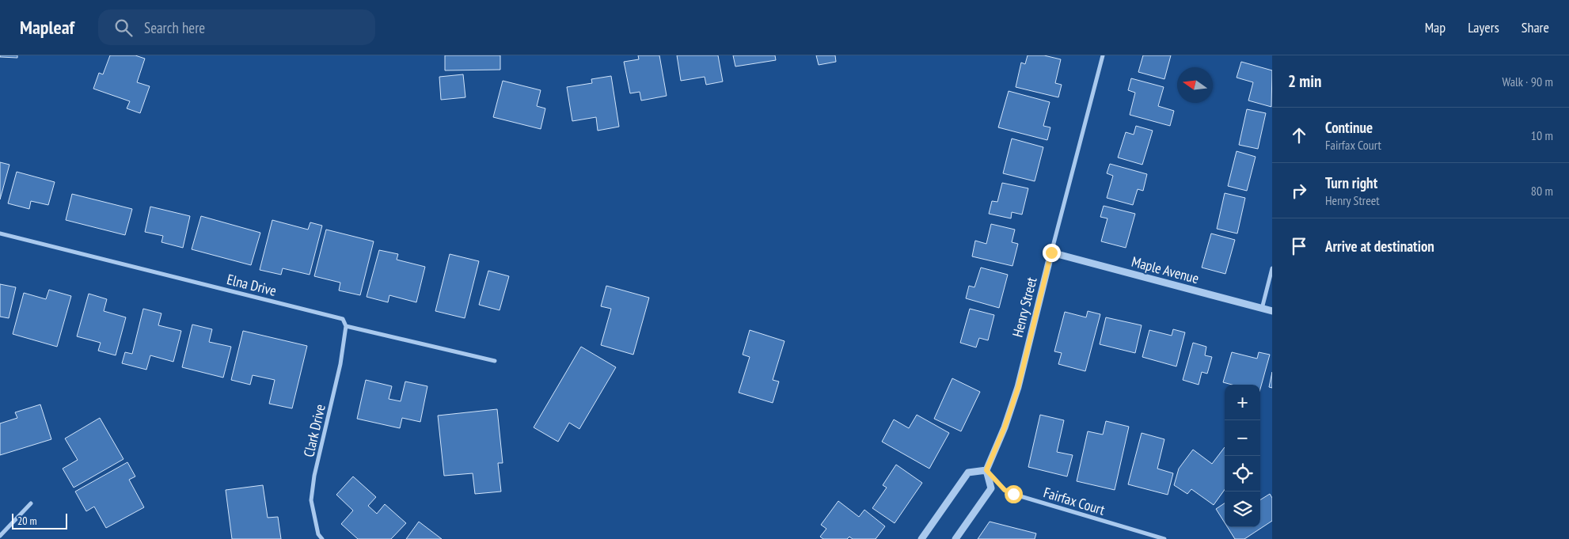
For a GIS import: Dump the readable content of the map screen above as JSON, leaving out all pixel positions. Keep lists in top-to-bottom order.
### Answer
{
  "streets": {
    "street": [
      "Maple Avenue",
      "Elna Drive",
      "Henry Street",
      "Clark Drive",
      "Fairfax Court"
    ]
  },
  "crossings": [
    ["Maple Avenue", "Henry Street"],
    ["Elna Drive", "Clark Drive"],
    ["Henry Street", "Fairfax Court"]
  ],
  "scale_bar": "20 m",
  "north": "left",
  "page": {
    "header": "Mapleaf",
    "search": "Search here",
    "nav": ["Map", "Layers", "Share"],
    "heading": ["2 min", "Walk · 90 m"],
    "list": [
      ["Continue", "Fairfax Court", "10 m"],
      ["Turn right", "Henry Street", "80 m"],
      "Arrive at destination"
    ],
    "map_buttons": ["+", "−"],
    "scale": "20 m"
  }
}
